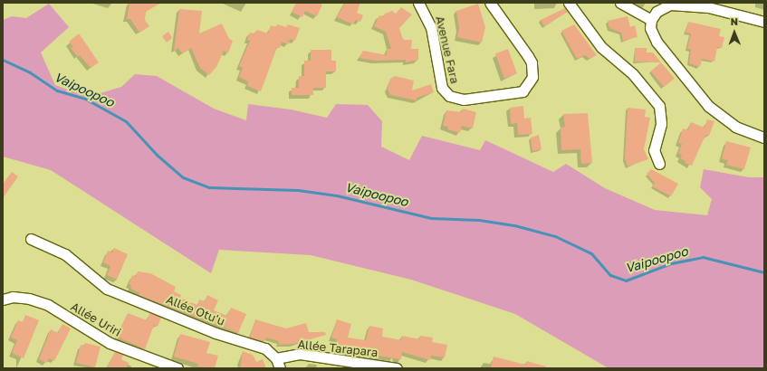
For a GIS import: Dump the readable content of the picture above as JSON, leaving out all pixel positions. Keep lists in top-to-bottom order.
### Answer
{
  "streets": {
    "street": [
      "Avenue Fara",
      "Allée Otu'u",
      "Allée Uriri",
      "Allée Tarapara"
    ]
  },
  "crossings": [
    ["Allée Otu'u", "Allée Tarapara"]
  ],
  "water": ["Vaipoopoo"],
  "north": "top"
}
